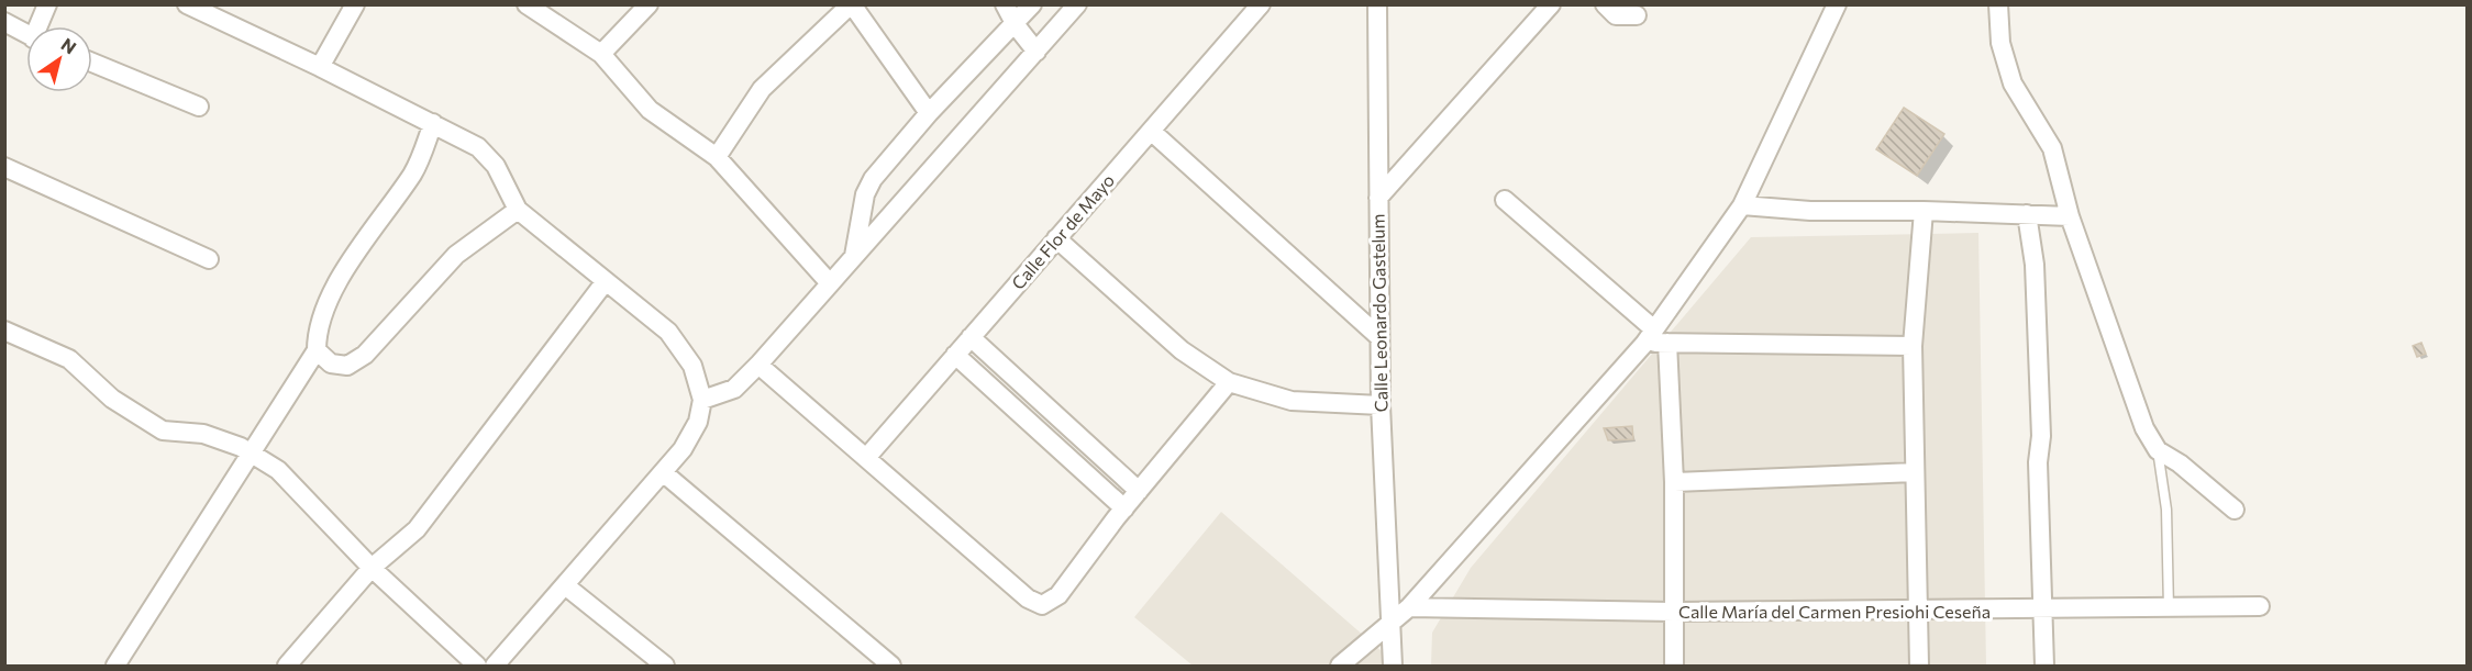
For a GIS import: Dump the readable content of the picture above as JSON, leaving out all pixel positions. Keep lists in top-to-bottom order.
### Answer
{
  "streets": {
    "street": ["Calle Flor de Mayo", "Calle Leonardo Gastelum", "Calle María del Carmen Presiohi Ceseña"]
  },
  "north": "top right"
}
